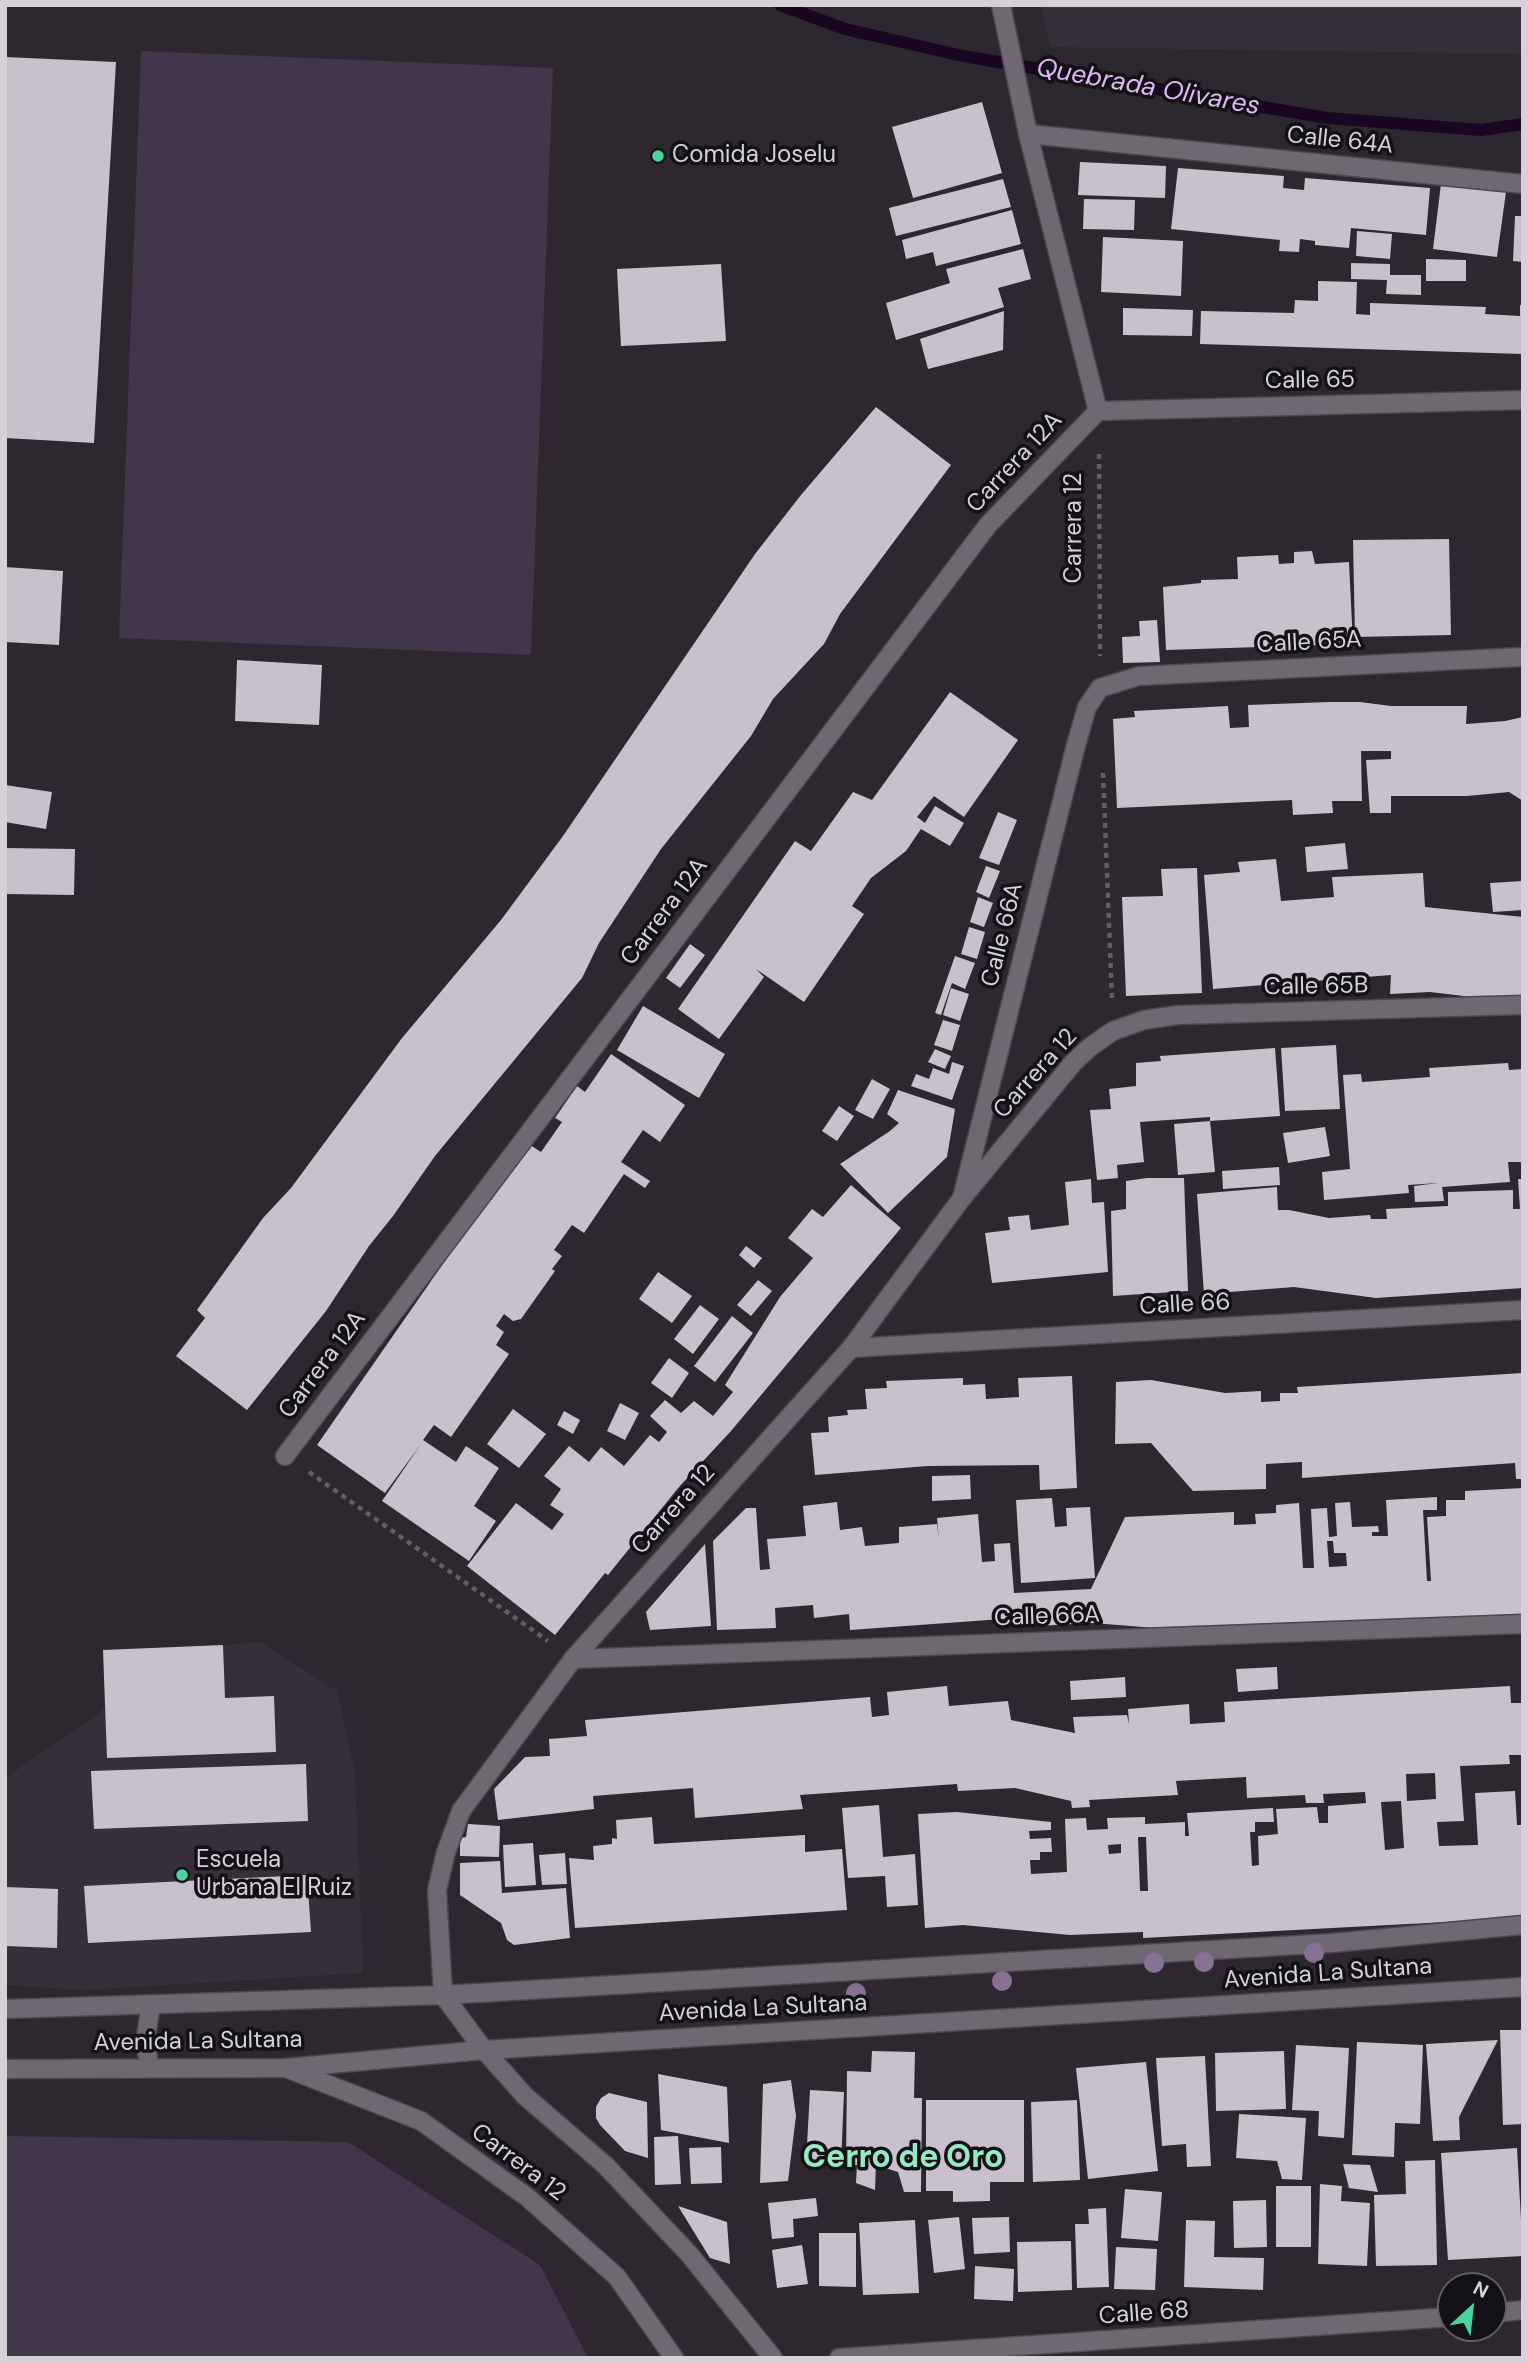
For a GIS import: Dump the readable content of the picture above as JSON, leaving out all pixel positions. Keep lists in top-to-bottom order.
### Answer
{
  "streets": {
    "street": [
      "Calle 64A",
      "Calle 65",
      "Carrera 12A",
      "Carrera 12",
      "Calle 65A",
      "Calle 66A",
      "Calle 65B",
      "Calle 66",
      "Avenida La Sultana",
      "Calle 68"
    ]
  },
  "crossings": [
    ["Calle 65", "Carrera 12A"],
    ["Calle 65", "Carrera 12"],
    ["Carrera 12A", "Carrera 12"],
    ["Carrera 12", "Calle 65A"],
    ["Carrera 12", "Calle 66A"],
    ["Carrera 12", "Calle 65B"],
    ["Carrera 12", "Calle 66"],
    ["Carrera 12", "Avenida La Sultana"],
    ["Calle 65A", "Calle 66A"]
  ],
  "districts": ["Cerro de Oro"],
  "water": ["Quebrada Olivares"],
  "places": ["Comida Joselu", "Escuela Urbana El Ruiz"],
  "north": "top right"
}
